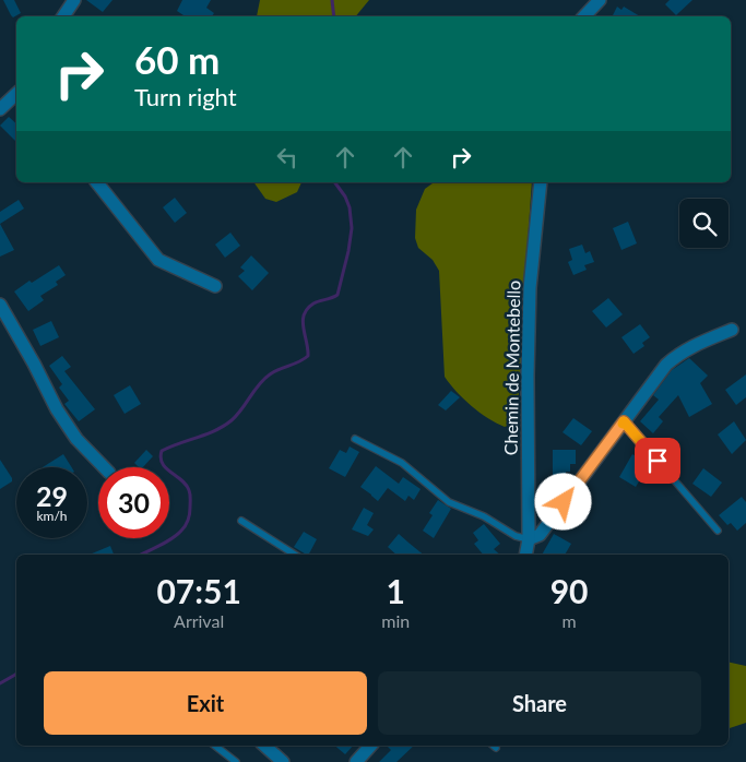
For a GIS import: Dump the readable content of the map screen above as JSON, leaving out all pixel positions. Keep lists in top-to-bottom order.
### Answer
{
  "streets": {
    "street": ["Chemin de Montebello"]
  },
  "page": {
    "turn": ["60 m", "Turn right"],
    "speed": "29 km/h",
    "limit": "30",
    "eta": [
      "07:51",
      "Arrival",
      "1",
      "min",
      "90",
      "m"
    ],
    "buttons": ["Exit", "Share"]
  }
}
